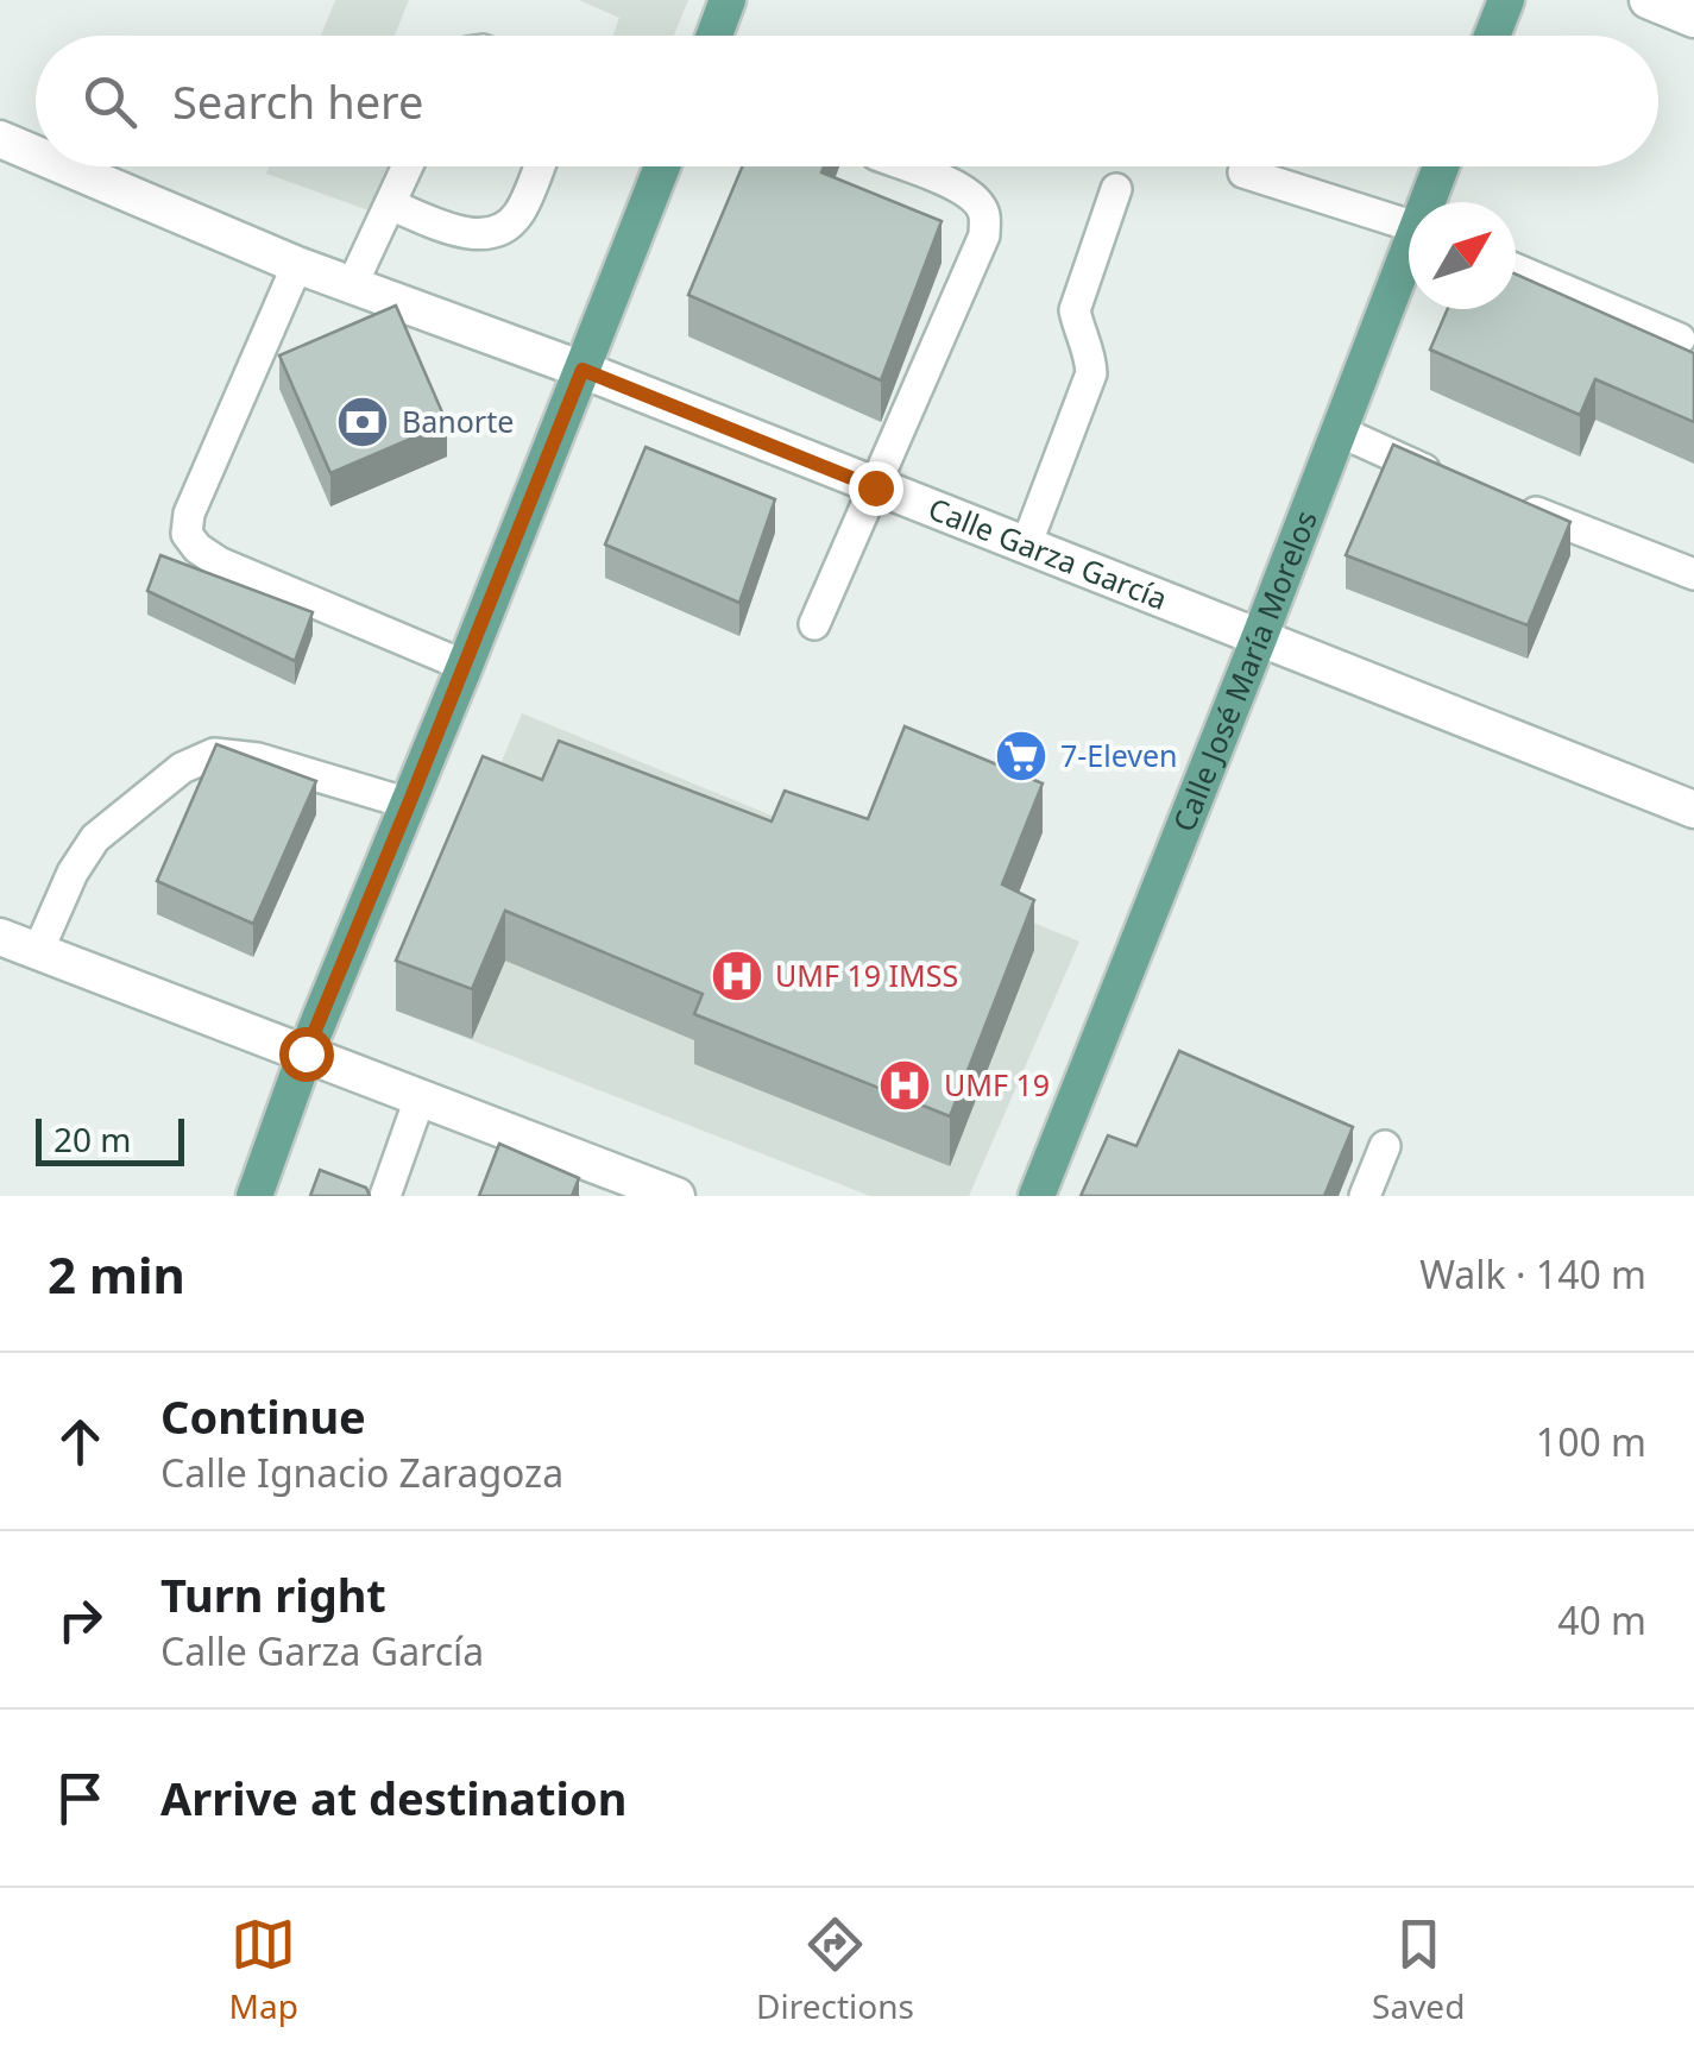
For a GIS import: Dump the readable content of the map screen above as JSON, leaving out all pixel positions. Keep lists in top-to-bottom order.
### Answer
{
  "streets": {
    "main road": ["Calle José María Morelos"],
    "street": ["Calle Garza García"]
  },
  "crossings": [
    ["Calle Garza García", "Calle José María Morelos"]
  ],
  "places": {
    "bank": ["Banorte"],
    "supermarket": ["7-Eleven"],
    "hospital": ["UMF 19 IMSS", "UMF 19"]
  },
  "scale_bar": "20 m",
  "north": "top right",
  "page": {
    "search": "Search here",
    "scale": "20 m",
    "heading": ["2 min", "Walk · 140 m"],
    "list": [
      ["Continue", "Calle Ignacio Zaragoza", "100 m"],
      ["Turn right", "Calle Garza García", "40 m"],
      "Arrive at destination"
    ],
    "nav": ["Map", "Directions", "Saved"]
  }
}
